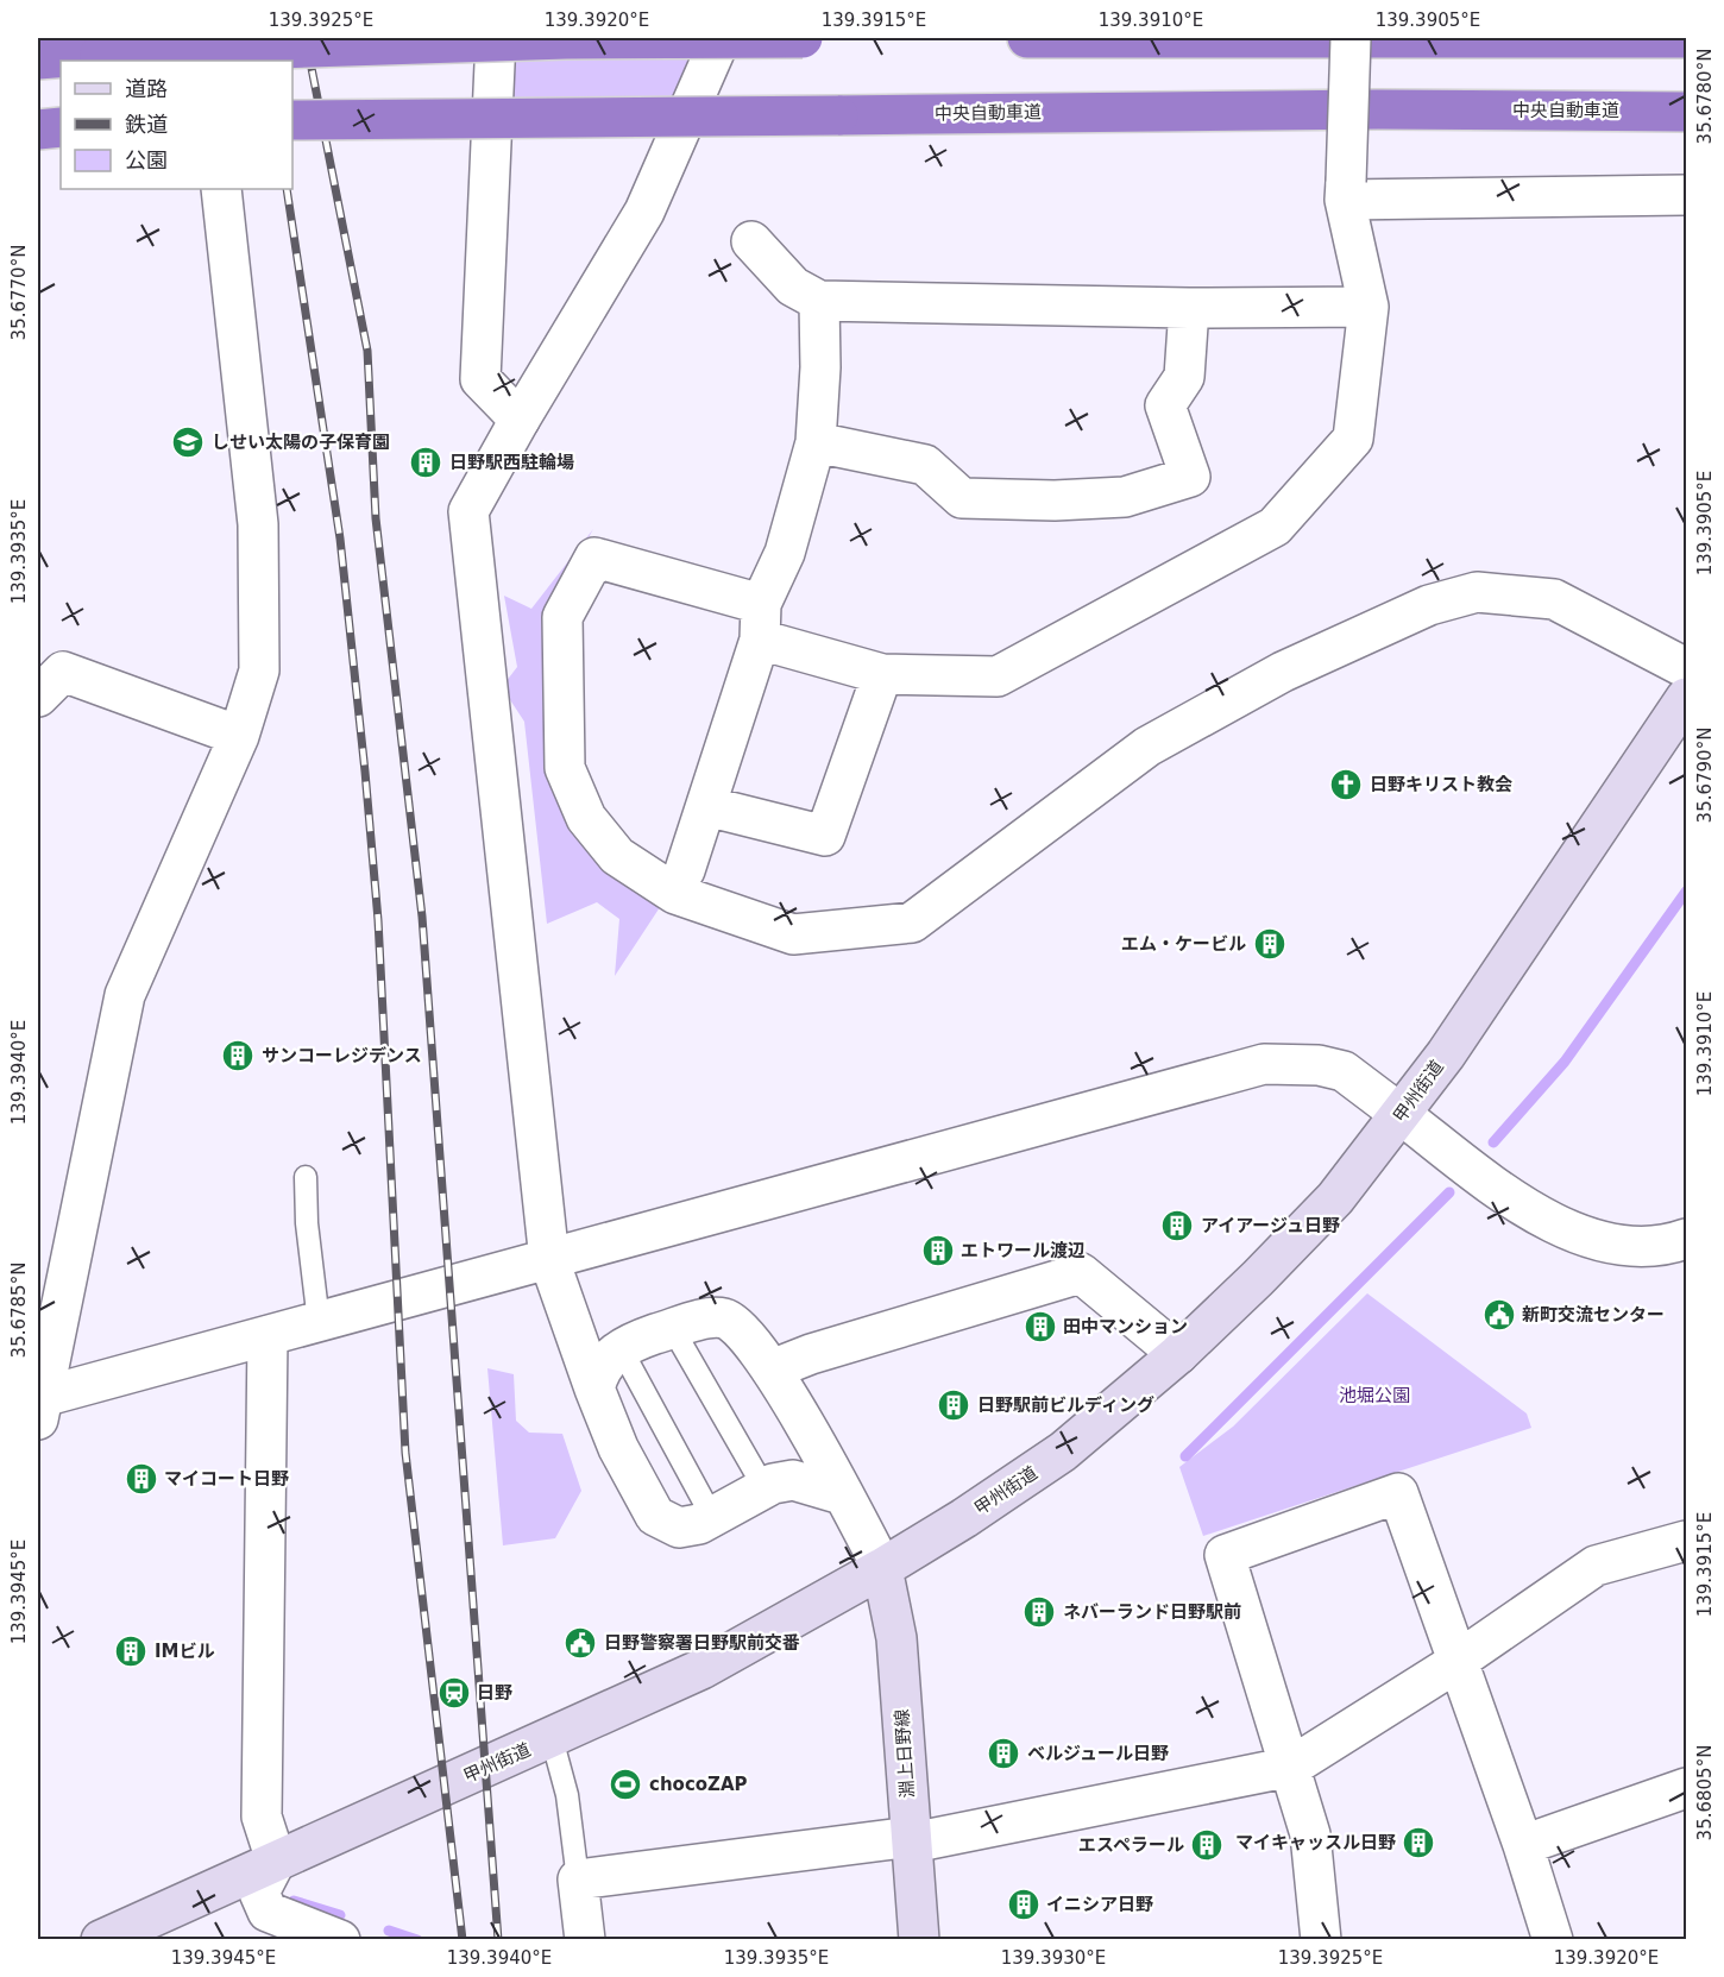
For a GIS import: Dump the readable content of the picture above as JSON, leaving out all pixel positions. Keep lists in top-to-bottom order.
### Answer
{
  "streets": {
    "highway": ["中央自動車道"],
    "main road": ["甲州街道", "淵上日野線"]
  },
  "crossings": [
    ["甲州街道", "淵上日野線"]
  ],
  "parks": ["池堀公園"],
  "places": {
    "school or university": ["しせい太陽の子保育園"],
    "building": [
      "日野駅西駐輪場",
      "エム・ケービル",
      "サンコーレジデンス",
      "アイアージュ日野",
      "エトワール渡辺",
      "田中マンション",
      "日野駅前ビルディング",
      "マイコート日野",
      "ネバーランド日野駅前",
      "IMビル",
      "ベルジュール日野",
      "マイキャッスル日野",
      "エスペラール",
      "イニシア日野"
    ],
    "church": ["日野キリスト教会"],
    "public building": ["新町交流センター", "日野警察署日野駅前交番"],
    "station": ["日野"],
    "sports": ["chocoZAP"]
  },
  "legend": ["道路", "鉄道", "公園"],
  "coordinates": [
    "139.3925°E",
    "139.3920°E",
    "139.3915°E",
    "139.3910°E",
    "139.3905°E",
    "35.6780°N",
    "35.6770°N",
    "139.3935°E",
    "35.6790°N",
    "139.3940°E",
    "35.6785°N",
    "139.3945°E",
    "35.6805°N",
    "139.3930°E"
  ]
}
